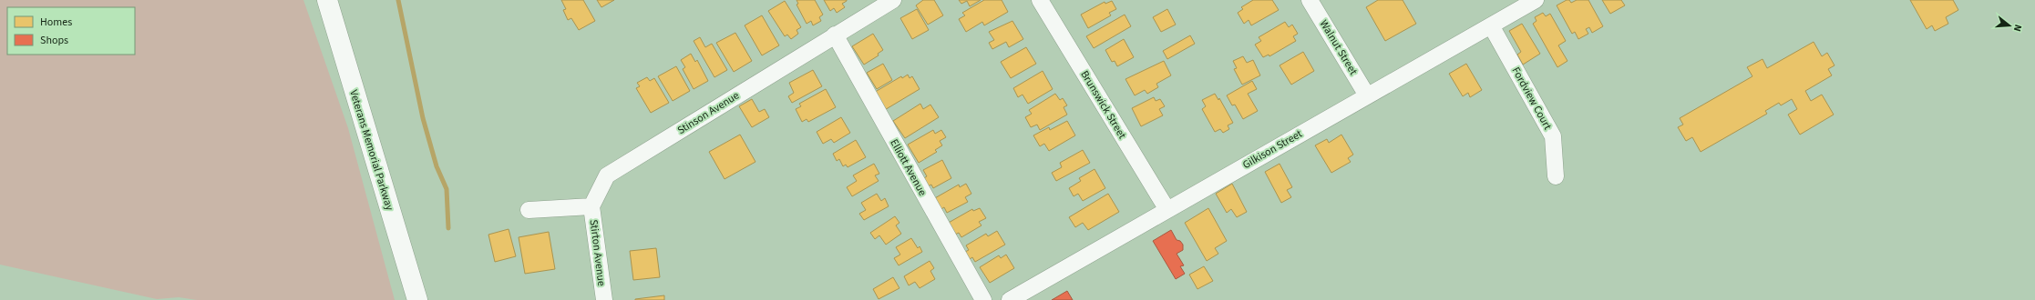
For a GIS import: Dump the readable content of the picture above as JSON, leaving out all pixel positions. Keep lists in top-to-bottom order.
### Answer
{
  "streets": {
    "main road": ["Veterans Memorial Parkway"],
    "street": [
      "Walnut Street",
      "Fordview Court",
      "Brunswick Street",
      "Stinson Avenue",
      "Gilkison Street",
      "Elliott Avenue",
      "Stirton Avenue"
    ]
  },
  "crossings": [
    ["Walnut Street", "Gilkison Street"],
    ["Fordview Court", "Gilkison Street"],
    ["Brunswick Street", "Gilkison Street"],
    ["Stinson Avenue", "Elliott Avenue"],
    ["Stinson Avenue", "Stirton Avenue"]
  ],
  "legend": ["Homes", "Shops"],
  "north": "right"
}
